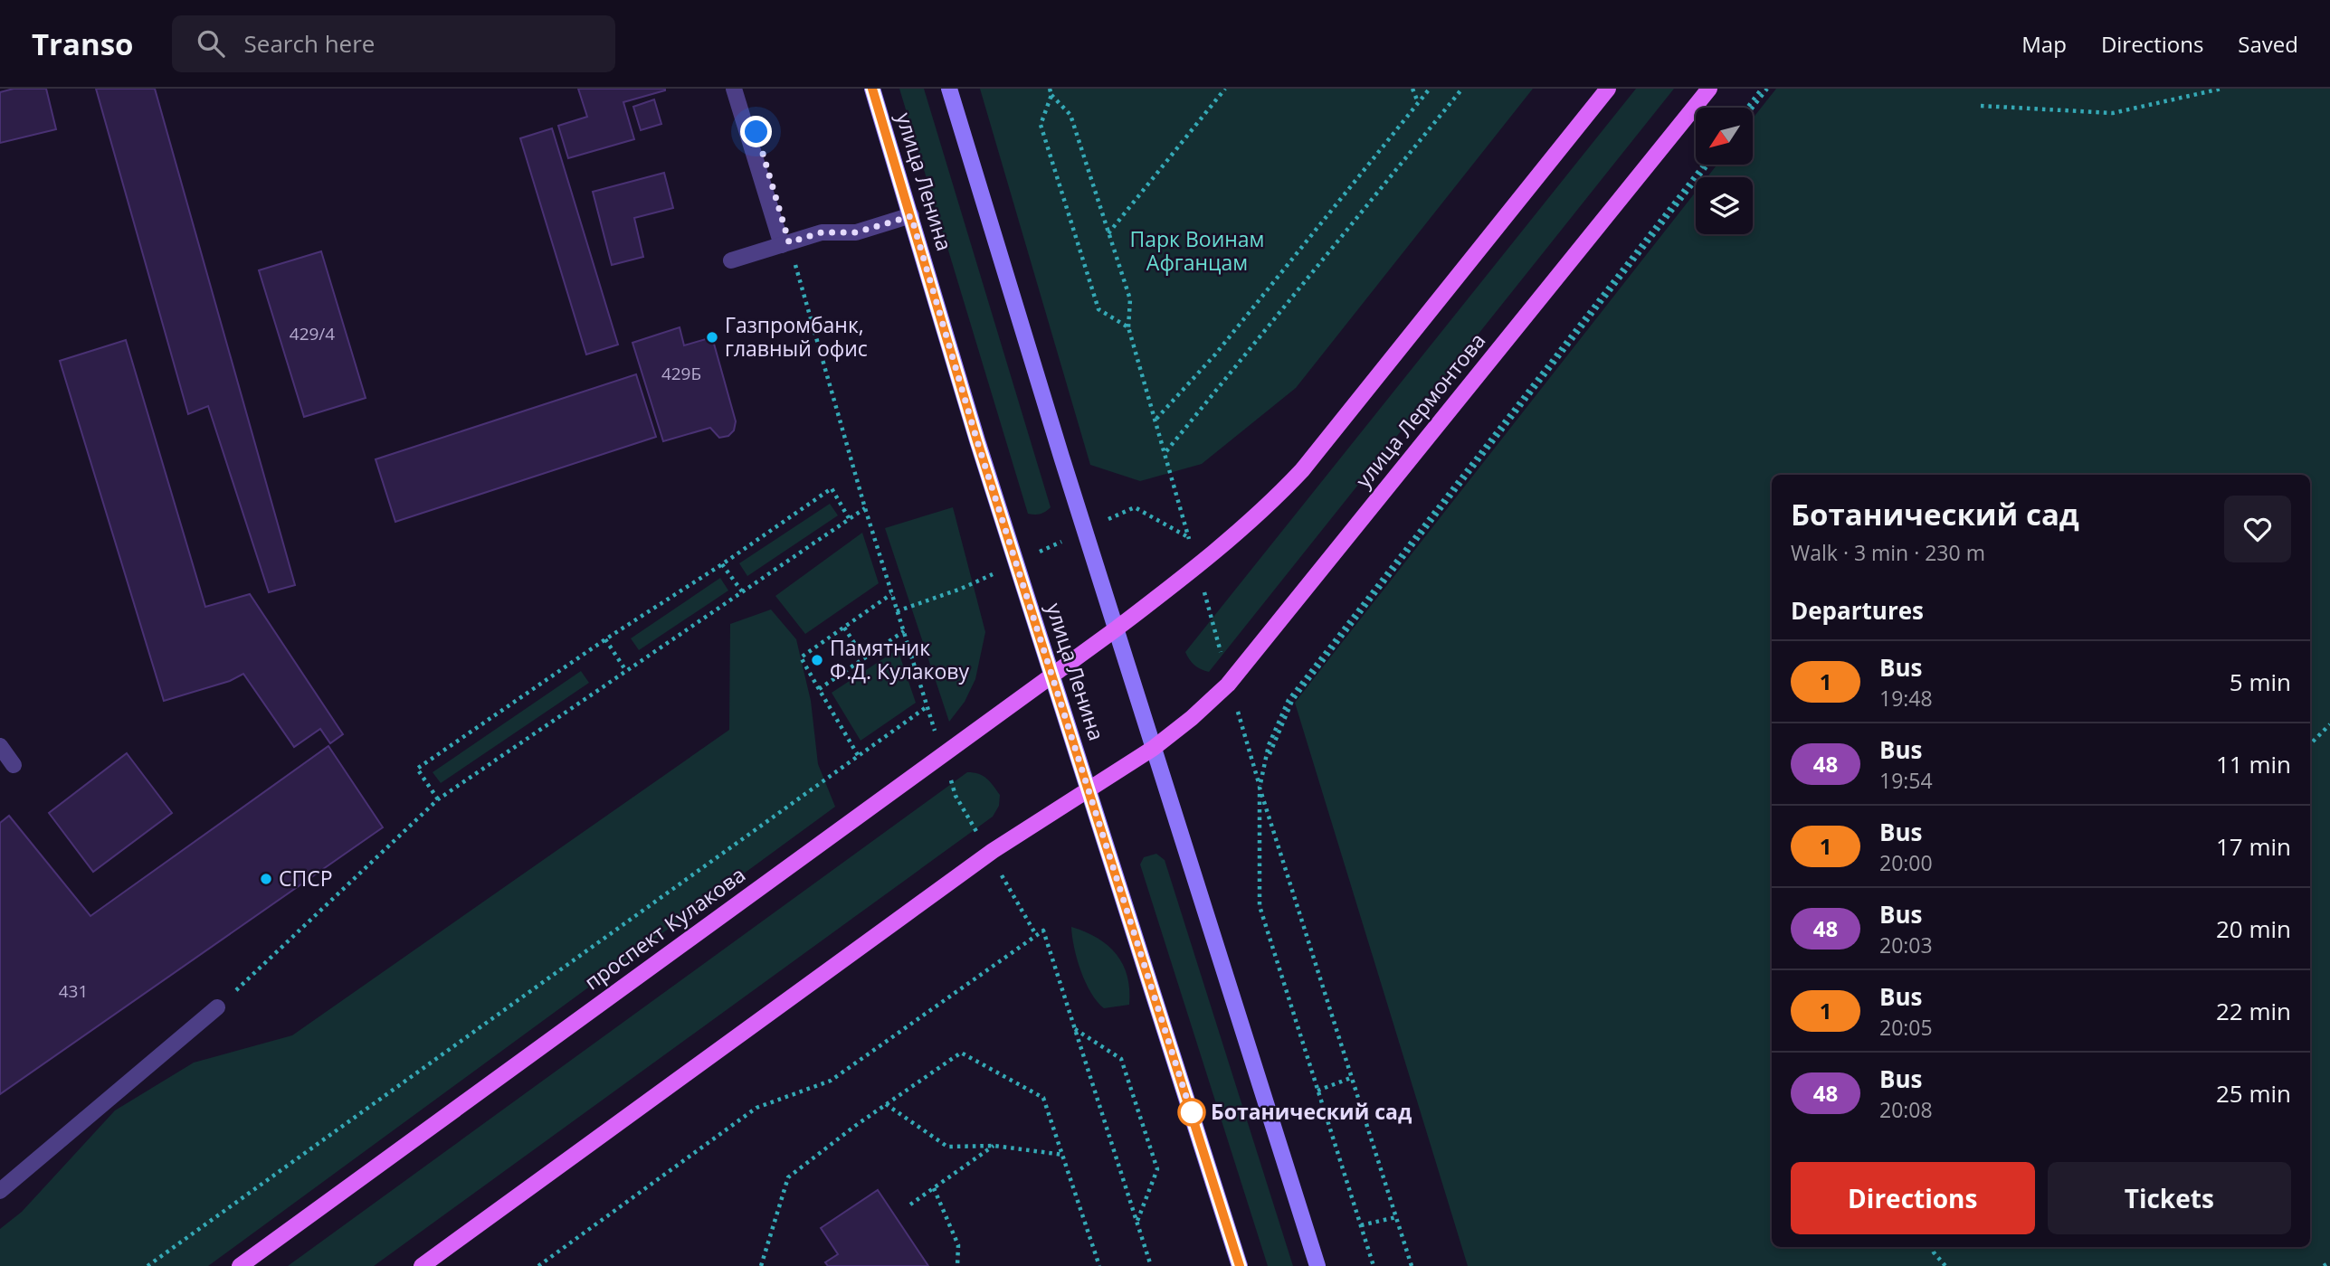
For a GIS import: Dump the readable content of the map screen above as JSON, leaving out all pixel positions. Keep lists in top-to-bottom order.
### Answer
{
  "streets": {
    "main road": ["улица Ленина", "улица Лермонтова", "проспект Кулакова"]
  },
  "crossings": [
    ["улица Ленина", "проспект Кулакова"]
  ],
  "parks": ["Парк Воинам Афганцам"],
  "places": [
    "Газпромбанк, главный офис",
    "Памятник Ф.Д. Кулакову",
    "СПСР",
    "Ботанический сад"
  ],
  "lines": ["bus line 1"],
  "house_numbers": ["429/4", "429Б", "431"],
  "north": "bottom left",
  "page": {
    "header": "Transo",
    "search": "Search here",
    "nav": ["Map", "Directions", "Saved"],
    "heading": [
      ["Ботанический сад", "Walk · 3 min · 230 m"],
      "Departures"
    ],
    "list": [
      {
        "mark": "1",
        "name": "Bus",
        "note": "19:48",
        "value": "5 min"
      },
      {
        "mark": "48",
        "name": "Bus",
        "note": "19:54",
        "value": "11 min"
      },
      {
        "mark": "1",
        "name": "Bus",
        "note": "20:00",
        "value": "17 min"
      },
      {
        "mark": "48",
        "name": "Bus",
        "note": "20:03",
        "value": "20 min"
      },
      {
        "mark": "1",
        "name": "Bus",
        "note": "20:05",
        "value": "22 min"
      },
      {
        "mark": "48",
        "name": "Bus",
        "note": "20:08",
        "value": "25 min"
      }
    ],
    "buttons": ["Directions", "Tickets"]
  }
}
